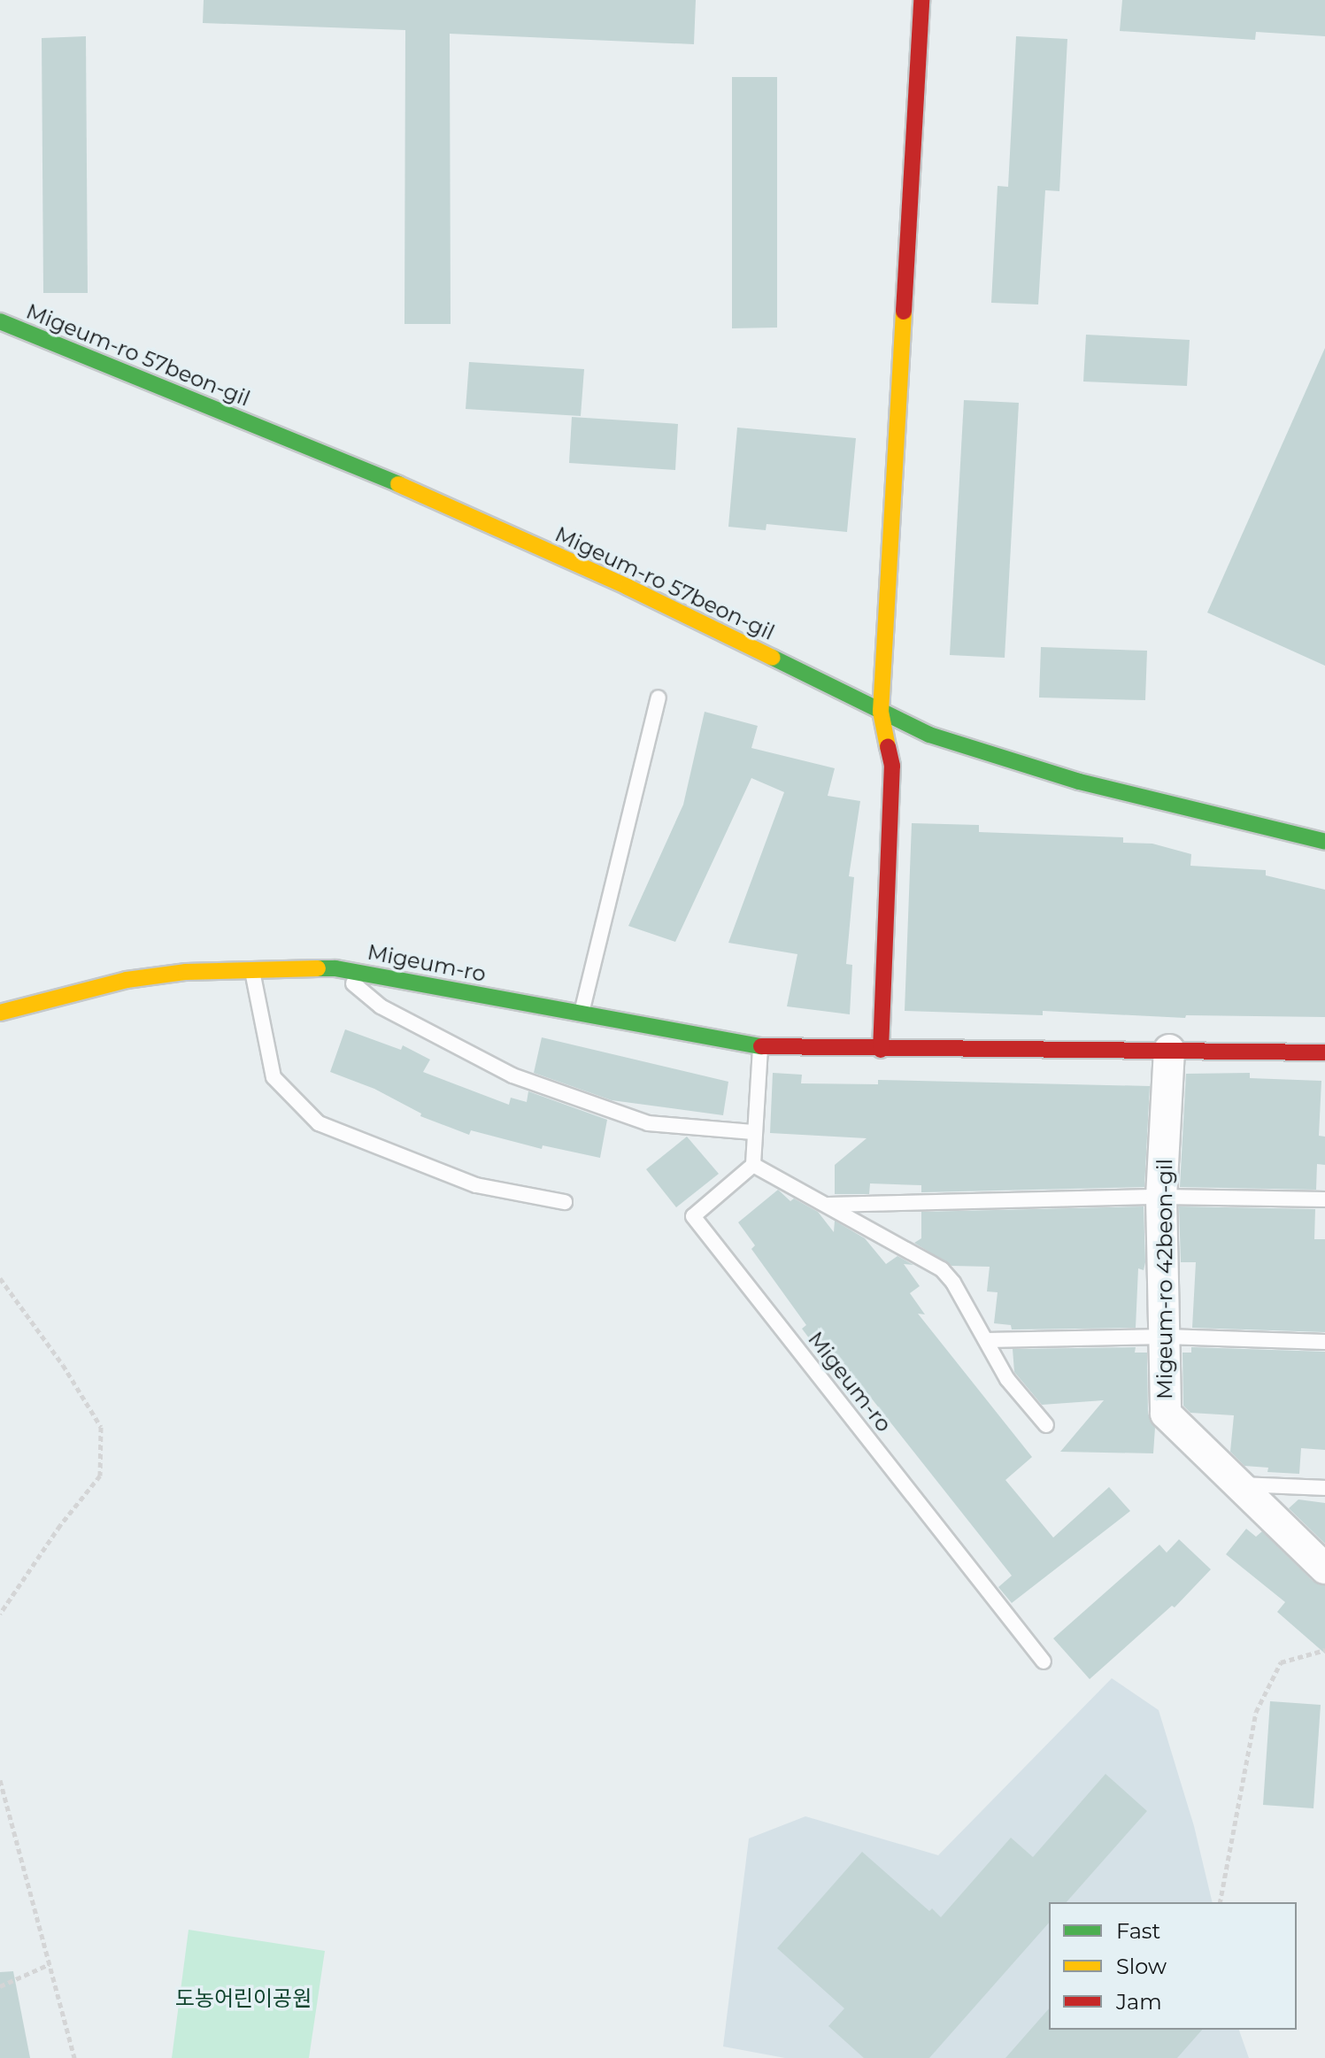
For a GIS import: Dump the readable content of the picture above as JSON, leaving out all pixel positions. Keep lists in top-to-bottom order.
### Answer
{
  "streets": {
    "street": ["Migeum-ro 57beon-gil", "Migeum-ro", "Migeum-ro 42beon-gil"]
  },
  "crossings": [
    ["Migeum-ro", "Migeum-ro 42beon-gil"]
  ],
  "parks": ["도농어린이공원"],
  "legend": ["Fast", "Slow", "Jam"]
}
